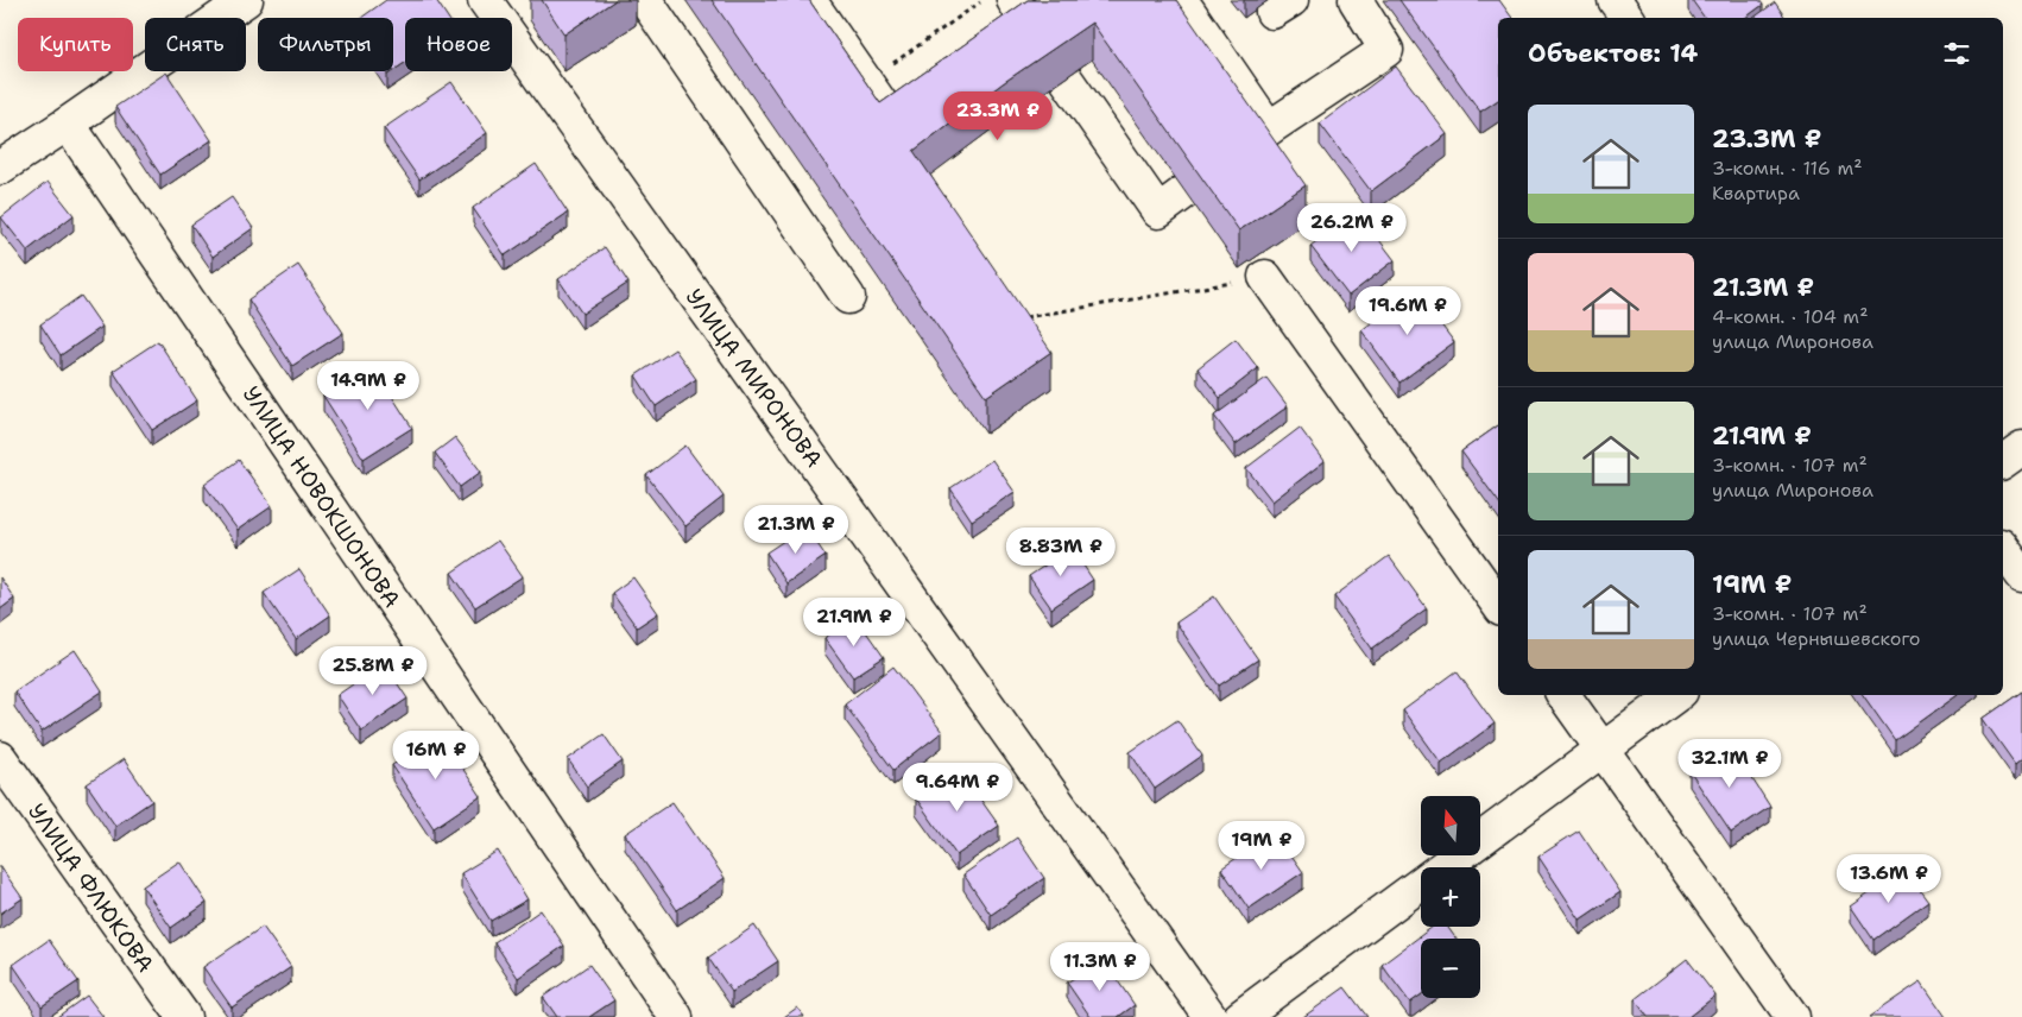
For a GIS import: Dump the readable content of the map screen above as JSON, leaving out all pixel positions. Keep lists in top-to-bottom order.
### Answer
{
  "streets": {
    "street": ["УЛИЦА МИРОНОВА", "УЛИЦА НОВОКШОНОВА", "УЛИЦА ФЛЮКОВА"]
  },
  "north": "top",
  "page": {
    "chip": [
      "Купить",
      "Снять",
      "Фильтры",
      "Новое"
    ],
    "heading": "Объектов: 14",
    "list": [
      {
        "name": "23.3M ₽",
        "note": "3-комн. · 116 m² · Квартира"
      },
      {
        "name": "21.3M ₽",
        "note": "4-комн. · 104 m² · улица Миронова"
      },
      {
        "name": "21.9M ₽",
        "note": "3-комн. · 107 m² · улица Миронова"
      },
      {
        "name": "19M ₽",
        "note": "3-комн. · 107 m² · улица Чернышевского"
      }
    ],
    "price": [
      "23.3M ₽",
      "26.2M ₽",
      "19.6M ₽",
      "14.9M ₽",
      "21.3M ₽",
      "8.83M ₽",
      "21.9M ₽",
      "25.8M ₽",
      "16M ₽",
      "32.1M ₽",
      "9.64M ₽",
      "19M ₽",
      "13.6M ₽",
      "11.3M ₽"
    ],
    "map_buttons": ["+", "−"]
  }
}
